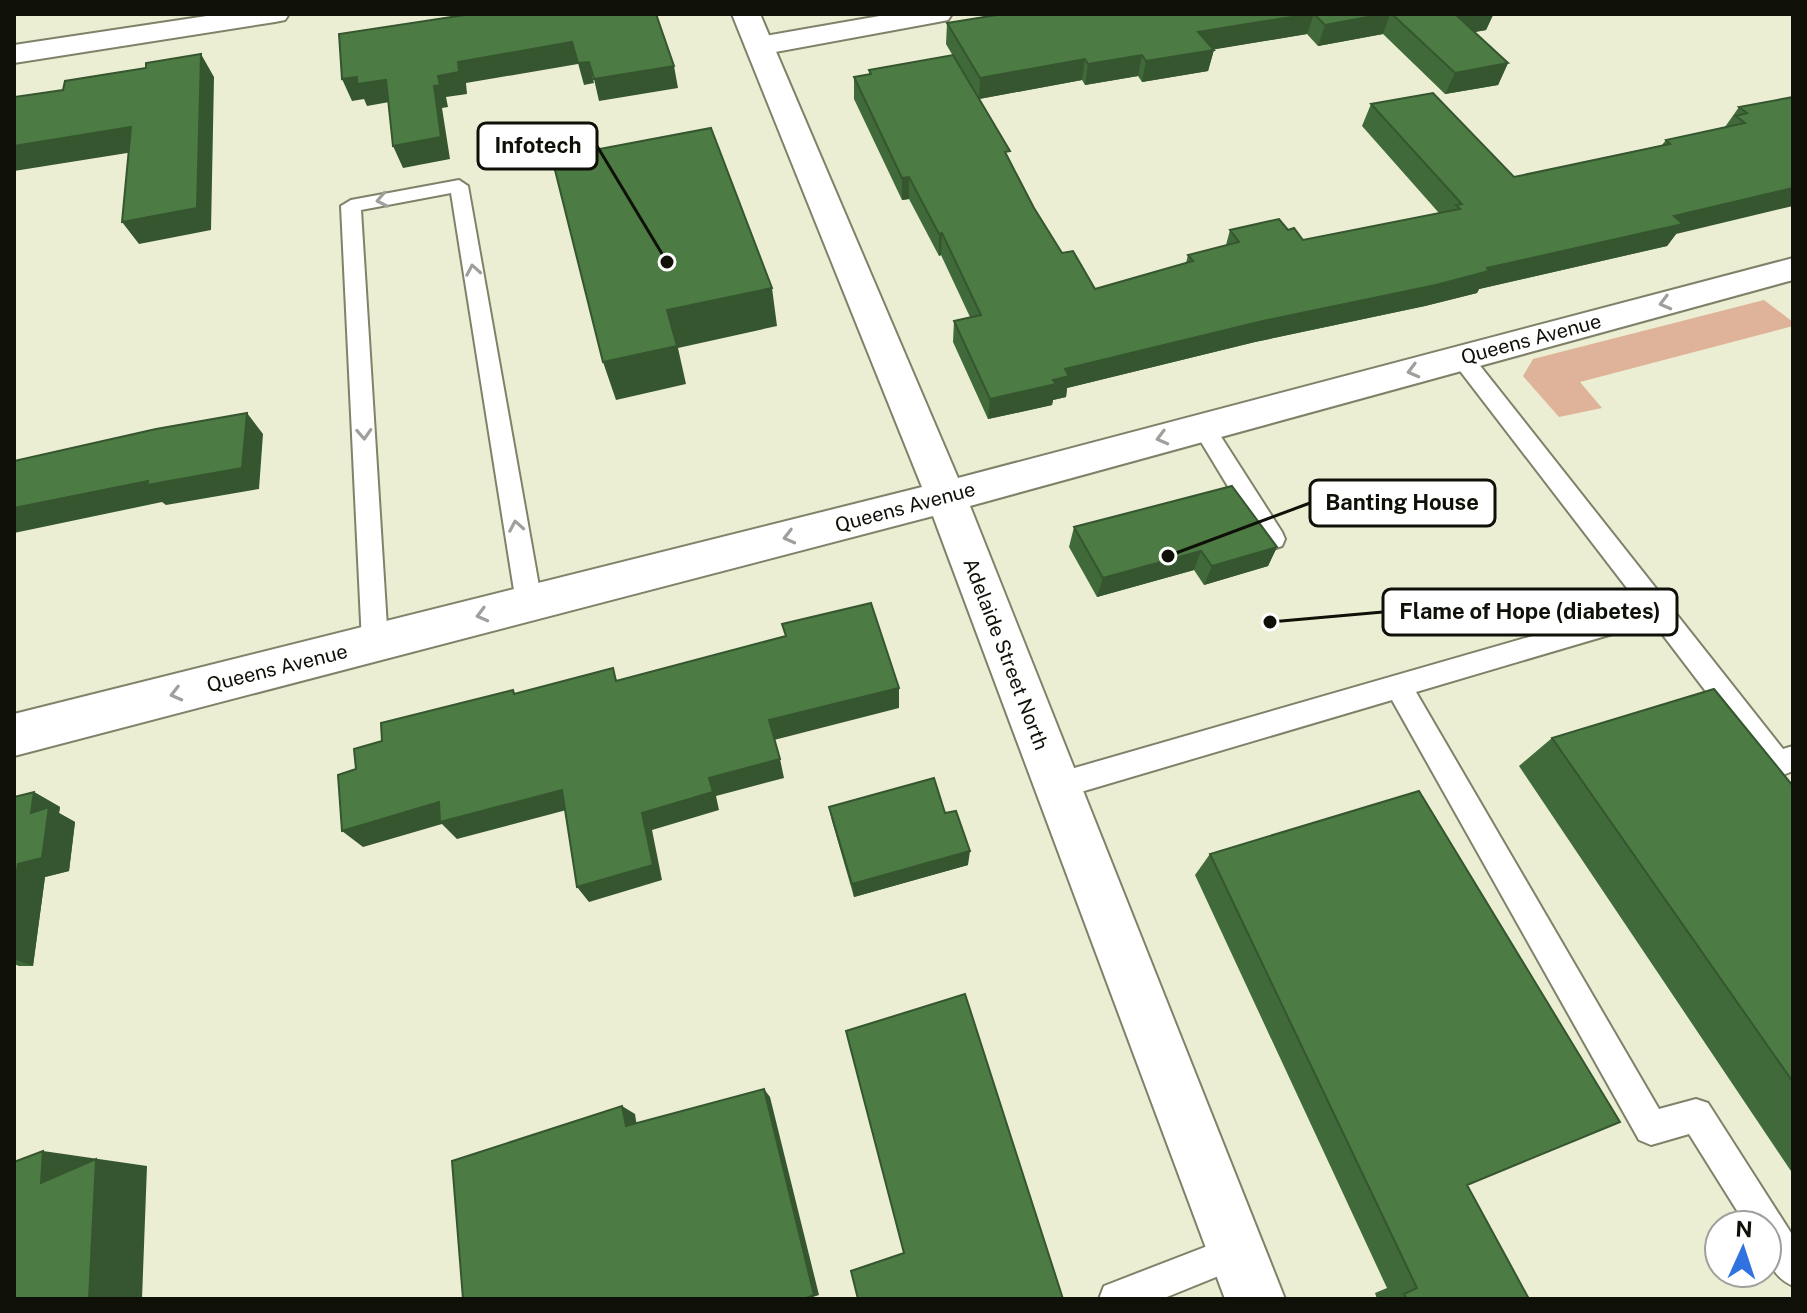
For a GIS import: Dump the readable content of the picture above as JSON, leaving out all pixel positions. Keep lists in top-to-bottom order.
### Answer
{
  "streets": {
    "main road": ["Queens Avenue", "Adelaide Street North"]
  },
  "crossings": [
    ["Queens Avenue", "Adelaide Street North"]
  ],
  "one_way": ["Queens Avenue"],
  "places": ["Infotech", "Banting House", "Flame of Hope (diabetes)"],
  "north": "top"
}
